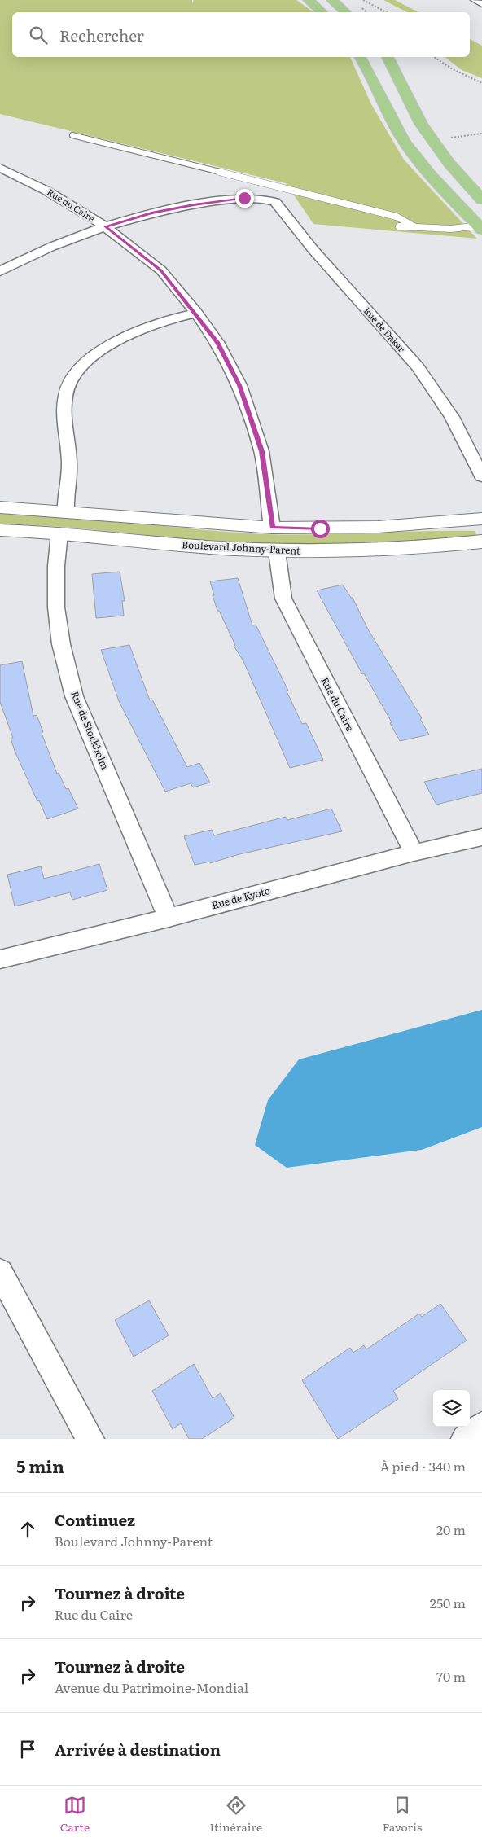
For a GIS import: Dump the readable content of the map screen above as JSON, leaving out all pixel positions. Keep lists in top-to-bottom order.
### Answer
{
  "streets": {
    "street": [
      "Rue du Caire",
      "Rue de Dakar",
      "Boulevard Johnny-Parent",
      "Rue de Stockholm",
      "Rue de Kyoto"
    ]
  },
  "crossings": [
    ["Rue du Caire", "Rue de Dakar"],
    ["Rue du Caire", "Boulevard Johnny-Parent"],
    ["Rue du Caire", "Rue de Kyoto"],
    ["Boulevard Johnny-Parent", "Rue de Stockholm"],
    ["Rue de Stockholm", "Rue de Kyoto"]
  ],
  "page": {
    "search": "Rechercher",
    "heading": ["5 min", "À pied · 340 m"],
    "list": [
      ["Continuez", "Boulevard Johnny-Parent", "20 m"],
      ["Tournez à droite", "Rue du Caire", "250 m"],
      ["Tournez à droite", "Avenue du Patrimoine-Mondial", "70 m"],
      "Arrivée à destination"
    ],
    "nav": ["Carte", "Itinéraire", "Favoris"]
  }
}
